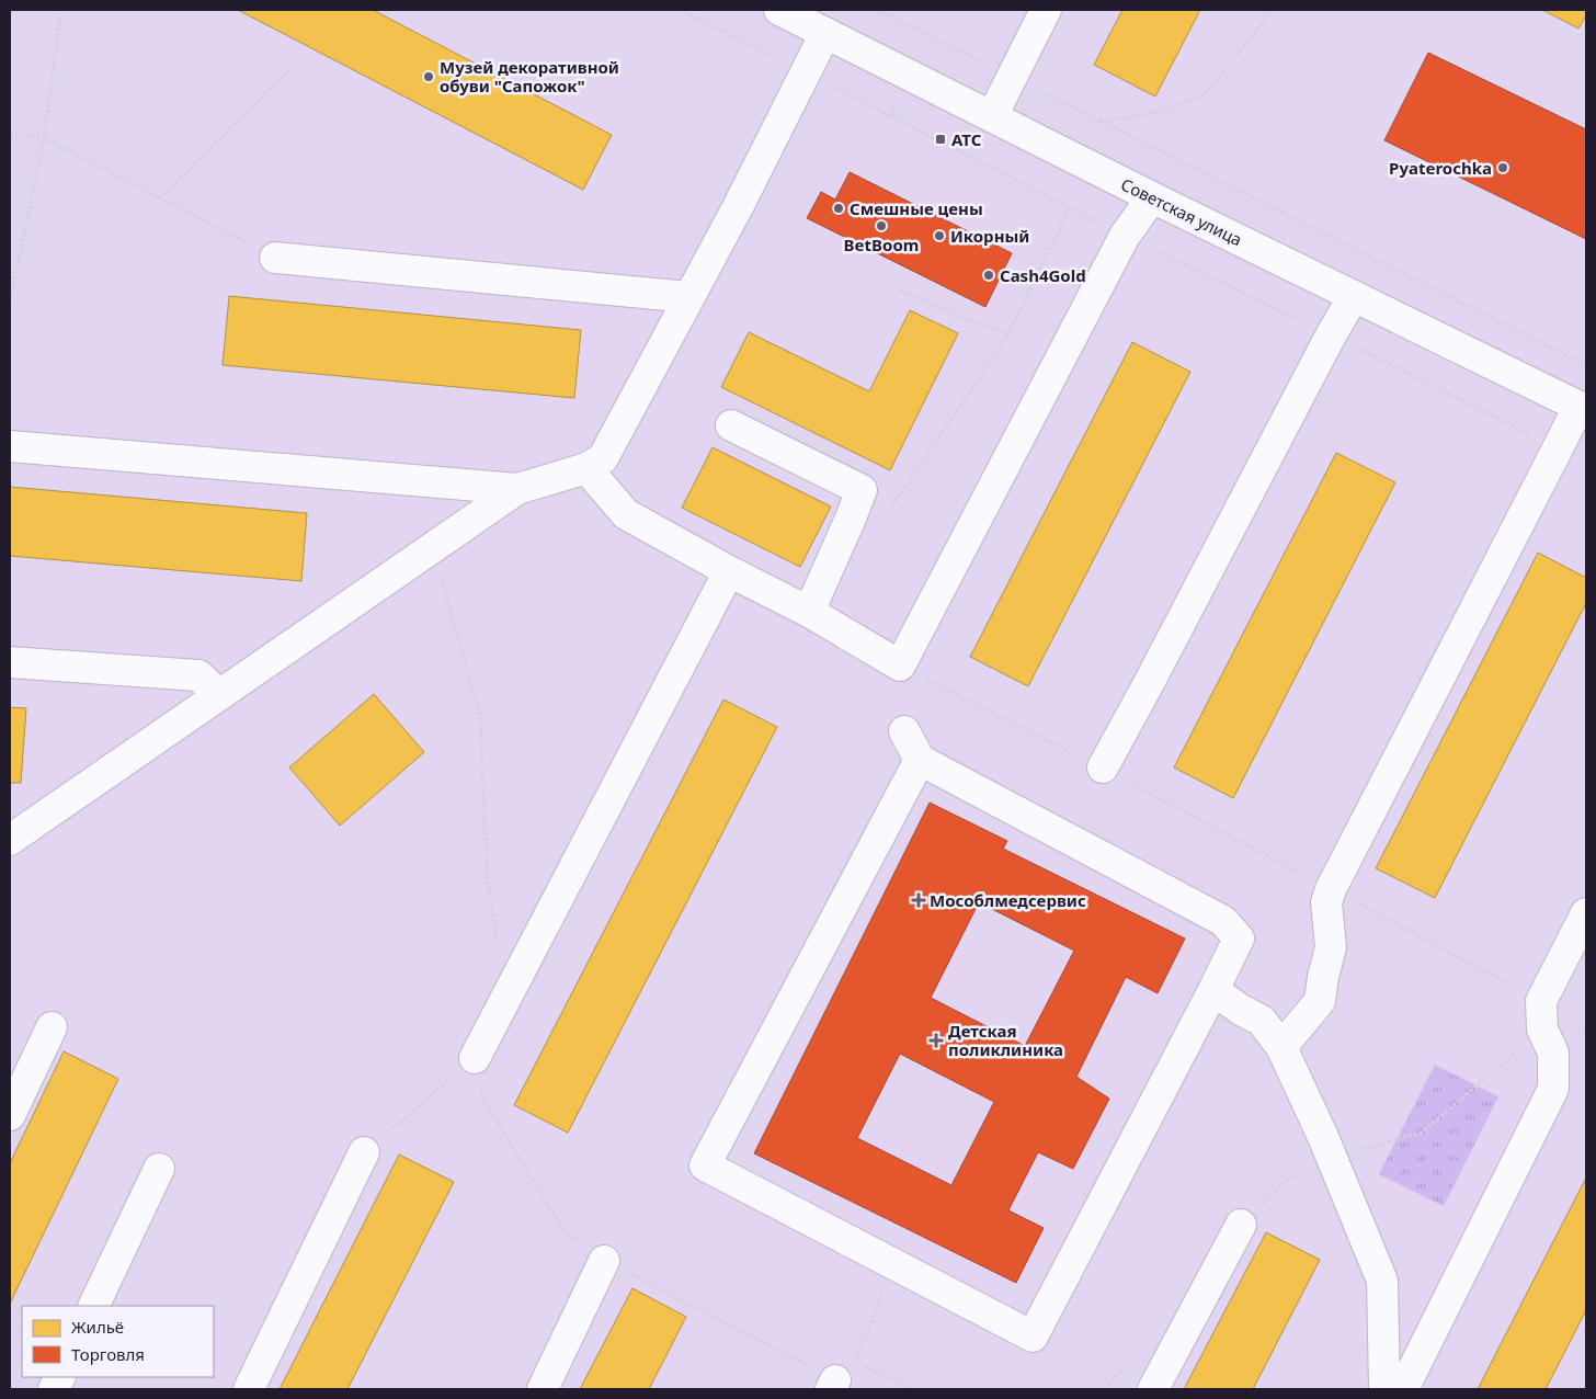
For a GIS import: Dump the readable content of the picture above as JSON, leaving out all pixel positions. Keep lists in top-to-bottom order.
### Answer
{
  "streets": {
    "main road": ["Советская улица"]
  },
  "places": {
    "other": [
      "Музей декоративной обуви \"Сапожок\"",
      "Pyaterochka",
      "Смешные цены",
      "BetBoom",
      "Икорный",
      "Cash4Gold"
    ],
    "transit": ["АТС"],
    "health": ["Мособлмедсервис", "Детская поликлиника"]
  },
  "legend": ["Жильё", "Торговля"]
}
